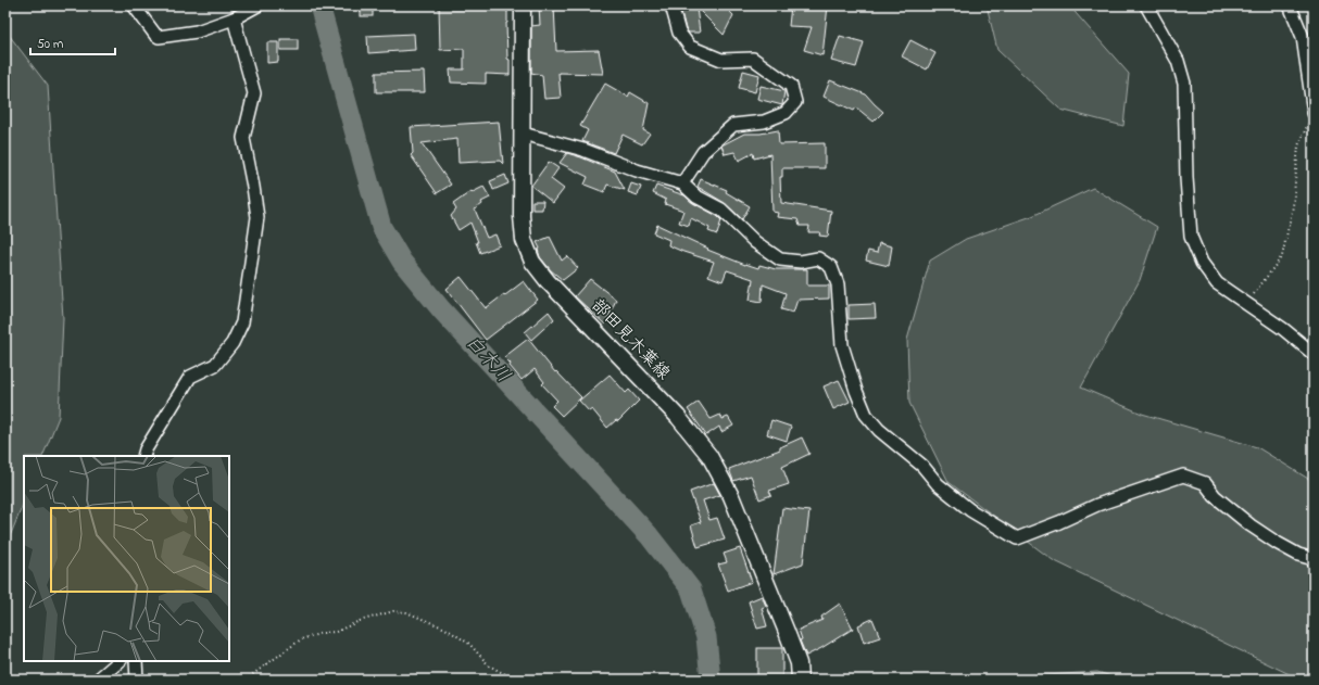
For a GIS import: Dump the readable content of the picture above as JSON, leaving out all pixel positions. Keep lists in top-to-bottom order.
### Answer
{
  "streets": {
    "main road": ["部田見木葉線"]
  },
  "water": ["白木川"],
  "scale_bar": "50 m"
}
